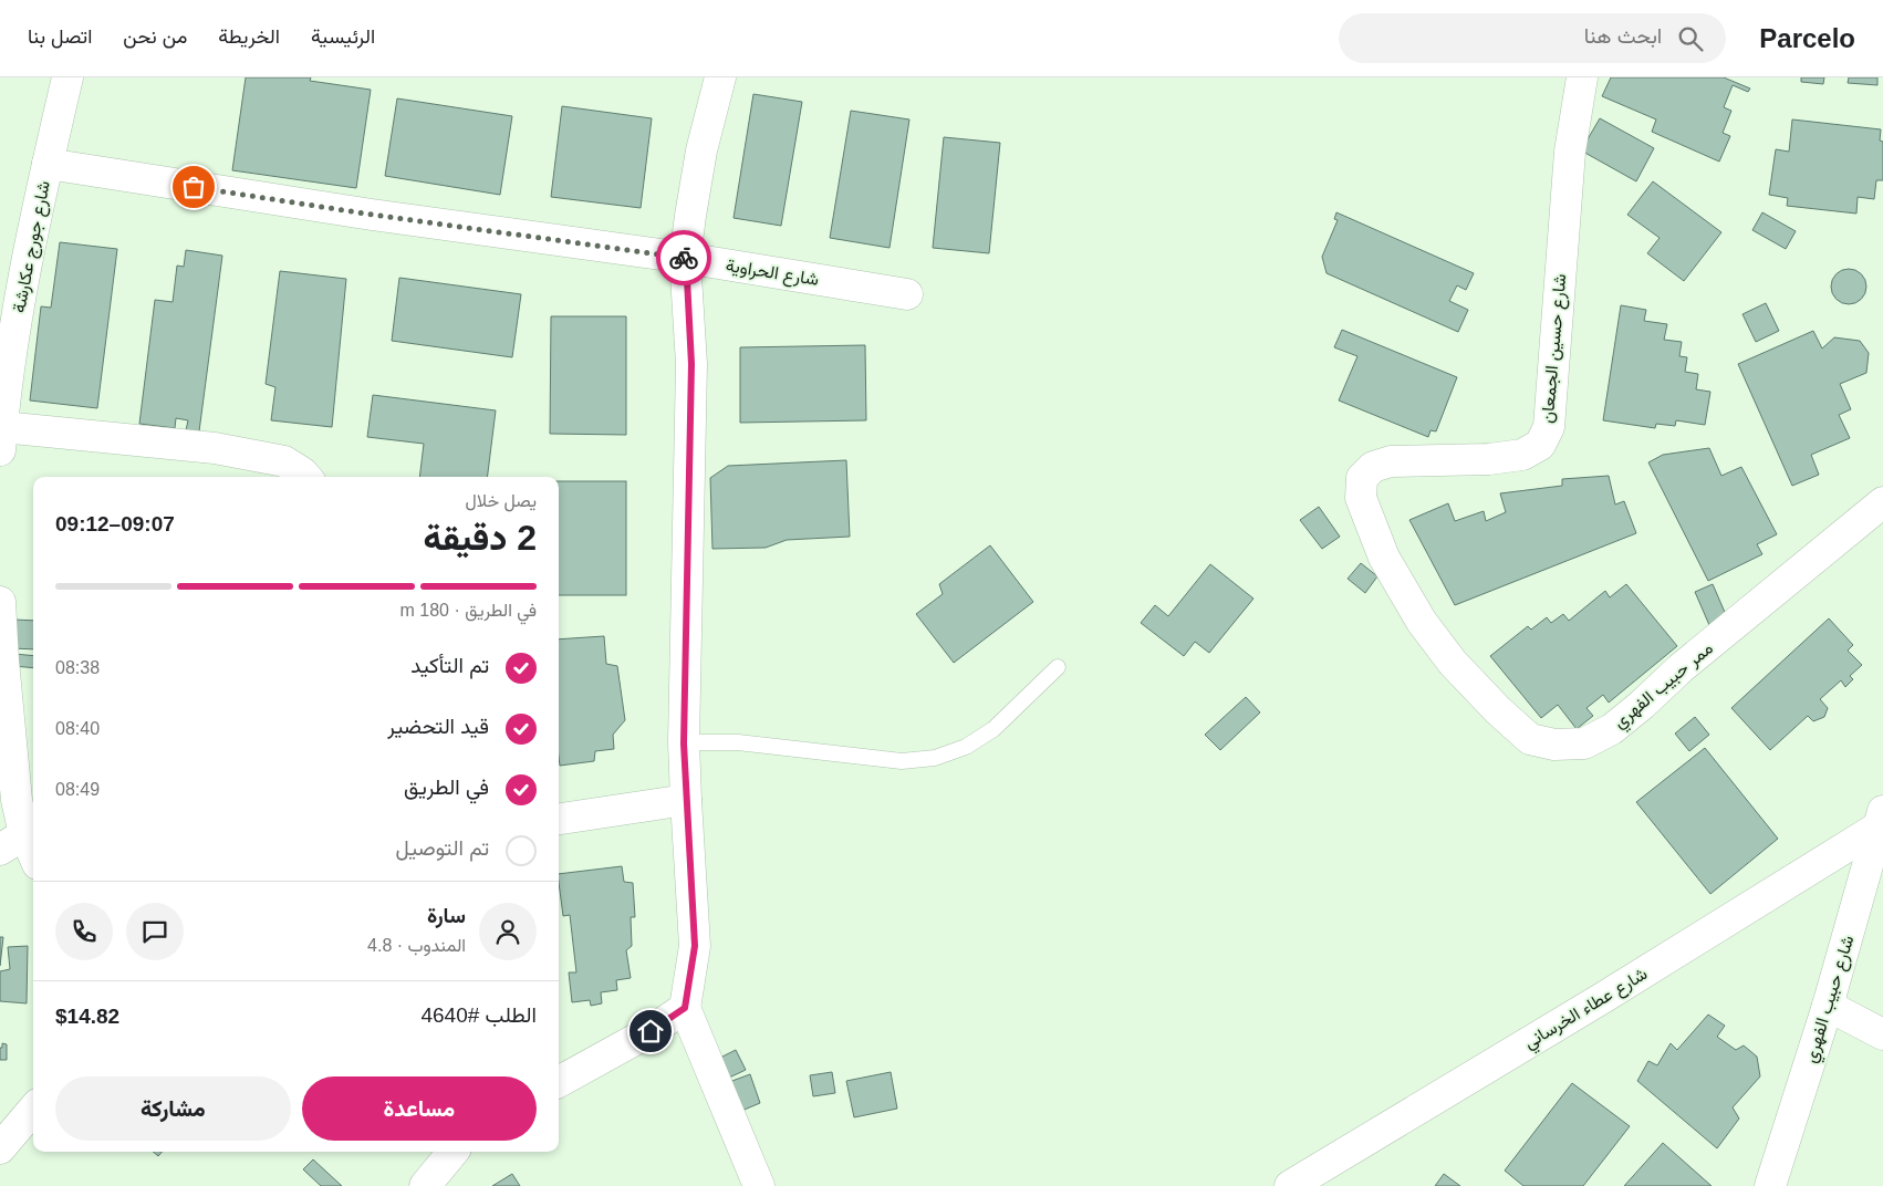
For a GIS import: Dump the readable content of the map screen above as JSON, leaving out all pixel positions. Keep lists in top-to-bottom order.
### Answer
{
  "streets": {
    "street": [
      "شارع جورج عكارشة",
      "شارع الحراوية",
      "شارع حسين الجمعان",
      "ممر حبيب الفهري",
      "شارع حبيب الفهري",
      "شارع عطاء الخرساني"
    ]
  },
  "crossings": [
    ["شارع جورج عكارشة", "شارع الحراوية"],
    ["شارع حسين الجمعان", "ممر حبيب الفهري"],
    ["شارع حبيب الفهري", "شارع عطاء الخرساني"]
  ],
  "page": {
    "header": "Parcelo",
    "search": "ابحث هنا",
    "nav": [
      "الرئيسية",
      "الخريطة",
      "من نحن",
      "اتصل بنا"
    ],
    "heading": ["2 دقيقة", "يصل خلال", "09:07–09:12"],
    "panel": [
      "سارة",
      "المندوب · 4.8",
      "الطلب #4640",
      "$14.82"
    ],
    "bar": "في الطريق · 180 m",
    "list": [
      ["تم التأكيد", "08:38"],
      ["قيد التحضير", "08:40"],
      ["في الطريق", "08:49"],
      "تم التوصيل"
    ],
    "buttons": ["مساعدة", "مشاركة"]
  }
}
